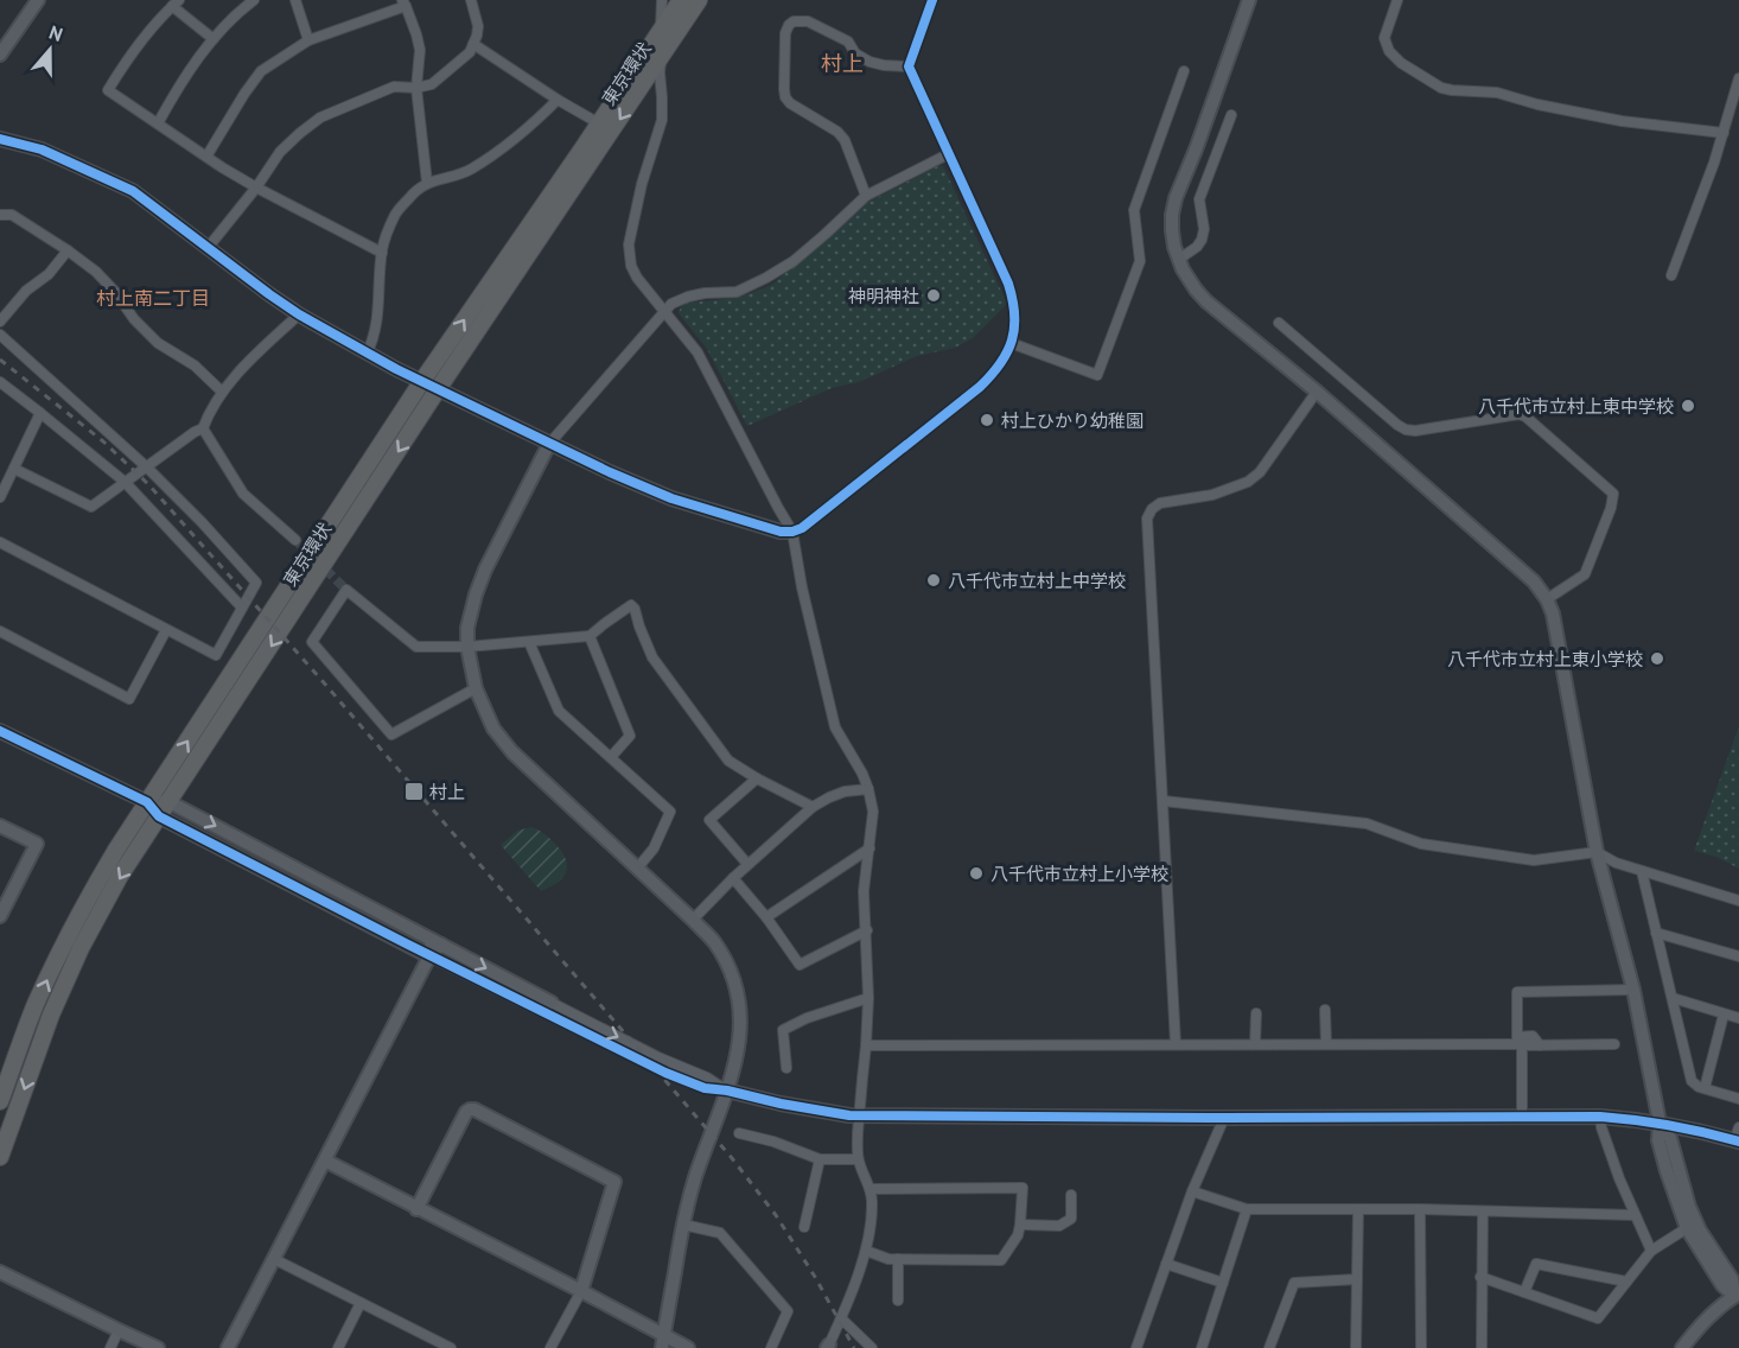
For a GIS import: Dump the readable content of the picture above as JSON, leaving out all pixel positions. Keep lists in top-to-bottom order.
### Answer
{
  "streets": {
    "highway": ["東京環状"]
  },
  "districts": ["村上", "村上南二丁目"],
  "places": {
    "other": [
      "神明神社",
      "八千代市立村上東中学校",
      "村上ひかり幼稚園",
      "八千代市立村上中学校",
      "八千代市立村上東小学校",
      "八千代市立村上小学校"
    ],
    "transit": ["村上"]
  },
  "north": "top"
}
